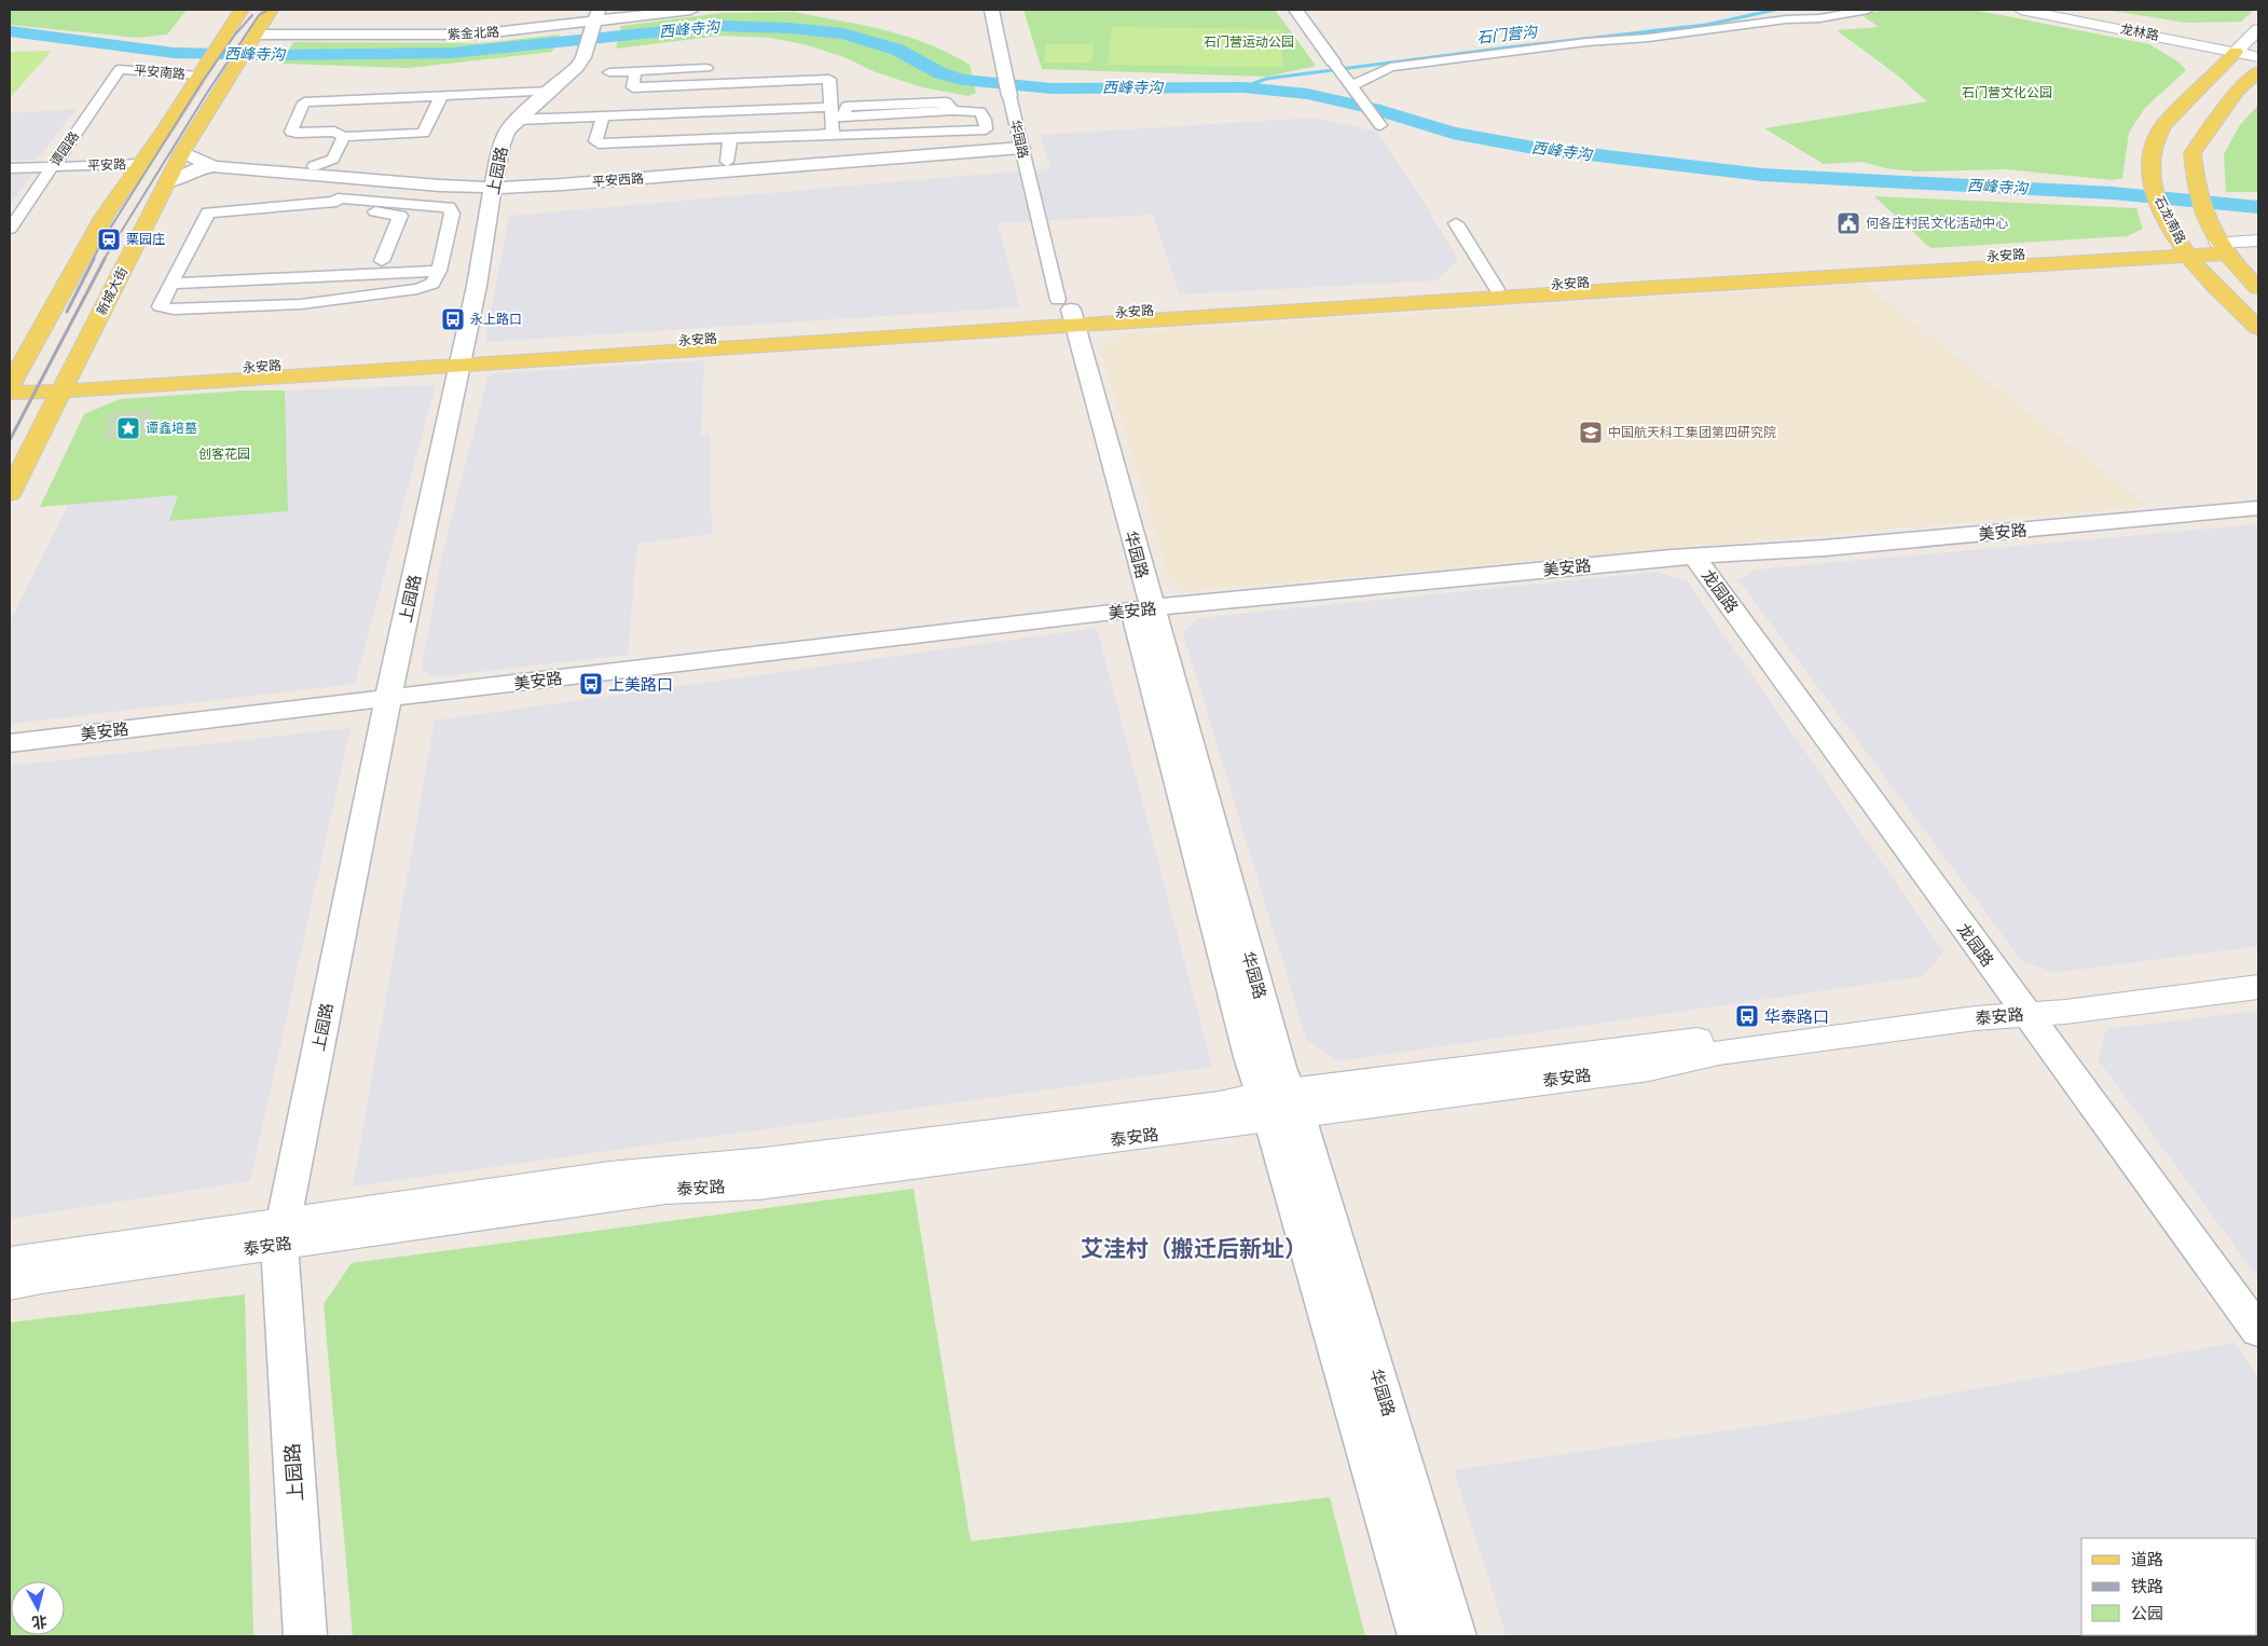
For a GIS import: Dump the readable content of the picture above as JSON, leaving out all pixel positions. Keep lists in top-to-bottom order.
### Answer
{
  "streets": {
    "main road": [
      "龙林路",
      "石龙南路",
      "永安路",
      "新城大街",
      "泰安路"
    ],
    "street": [
      "紫金北路",
      "平安南路",
      "华园路",
      "谭园路",
      "平安路",
      "上园路",
      "平安西路",
      "美安路",
      "龙园路"
    ]
  },
  "crossings": [
    ["龙林路", "石龙南路"],
    ["紫金北路", "上园路"],
    ["紫金北路", "新城大街"],
    ["平安南路", "谭园路"],
    ["华园路", "平安西路"],
    ["华园路", "永安路"],
    ["华园路", "美安路"],
    ["华园路", "泰安路"],
    ["谭园路", "平安路"],
    ["上园路", "平安西路"],
    ["上园路", "永安路"],
    ["上园路", "美安路"],
    ["上园路", "泰安路"],
    ["石龙南路", "永安路"],
    ["永安路", "新城大街"],
    ["美安路", "龙园路"],
    ["龙园路", "泰安路"]
  ],
  "districts": ["艾洼村（搬迁后新址）"],
  "water": ["西峰寺沟", "石门营沟"],
  "parks": ["石门营运动公园", "石门营文化公园", "创客花园"],
  "places": {
    "public building": ["何各庄村民文化活动中心"],
    "station": ["栗园庄"],
    "bus stop": ["永上路口", "上美路口", "华泰路口"],
    "place": ["谭鑫培墓"],
    "school or university": ["中国航天科工集团第四研究院"]
  },
  "legend": ["道路", "铁路", "公园"],
  "north": "bottom"
}
